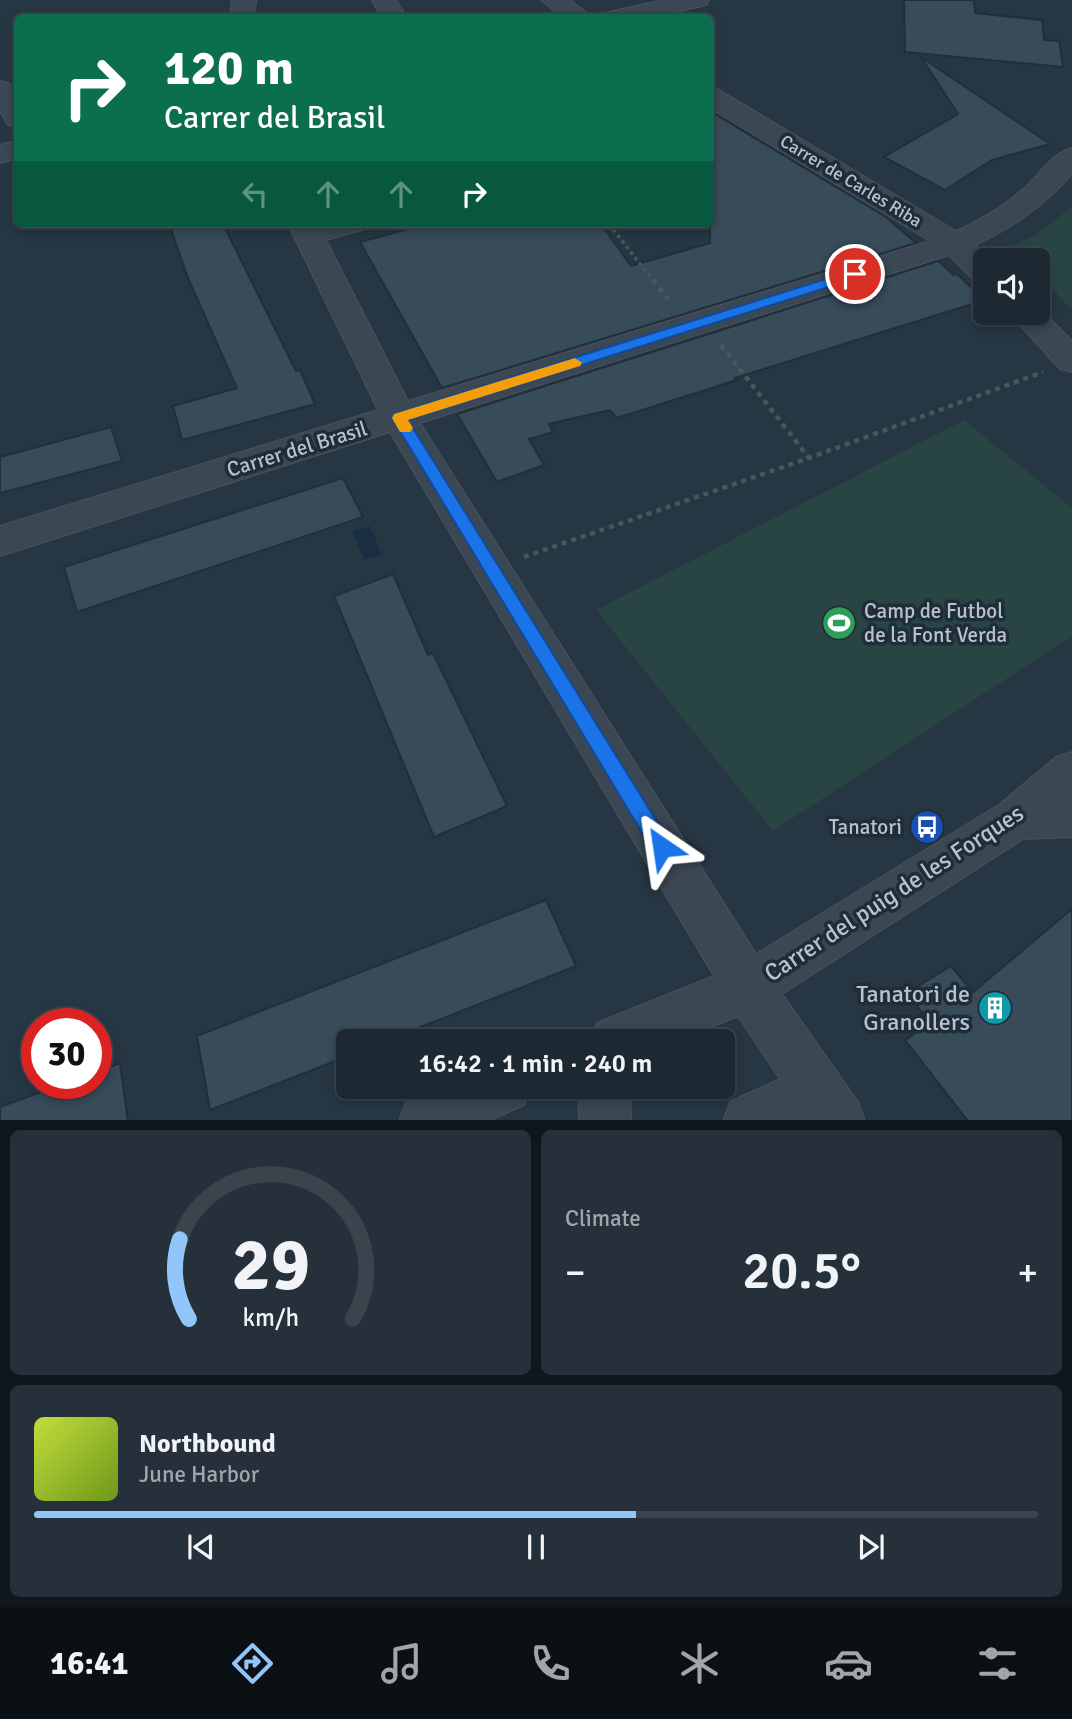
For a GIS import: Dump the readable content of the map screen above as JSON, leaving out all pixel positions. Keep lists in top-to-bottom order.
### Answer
{
  "streets": {
    "street": ["Carrer de Carles Riba", "Carrer del Brasil", "Carrer del puig de les Forques"]
  },
  "crossings": [
    ["Carrer de Carles Riba", "Carrer del Brasil"]
  ],
  "places": {
    "sports": ["Camp de Futbol de la Font Verda"],
    "bus stop": ["Tanatori"],
    "building": ["Tanatori de Granollers"]
  },
  "page": {
    "turn": ["120 m", "Carrer del Brasil"],
    "limit": "30",
    "trip": "16:42 · 1 min · 240 m",
    "tile": "Climate",
    "heat": ["−", "20.5°", "+"],
    "song": ["Northbound", "June Harbor"],
    "tabs": "16:41",
    "gauge": ["29", "km/h"]
  }
}
